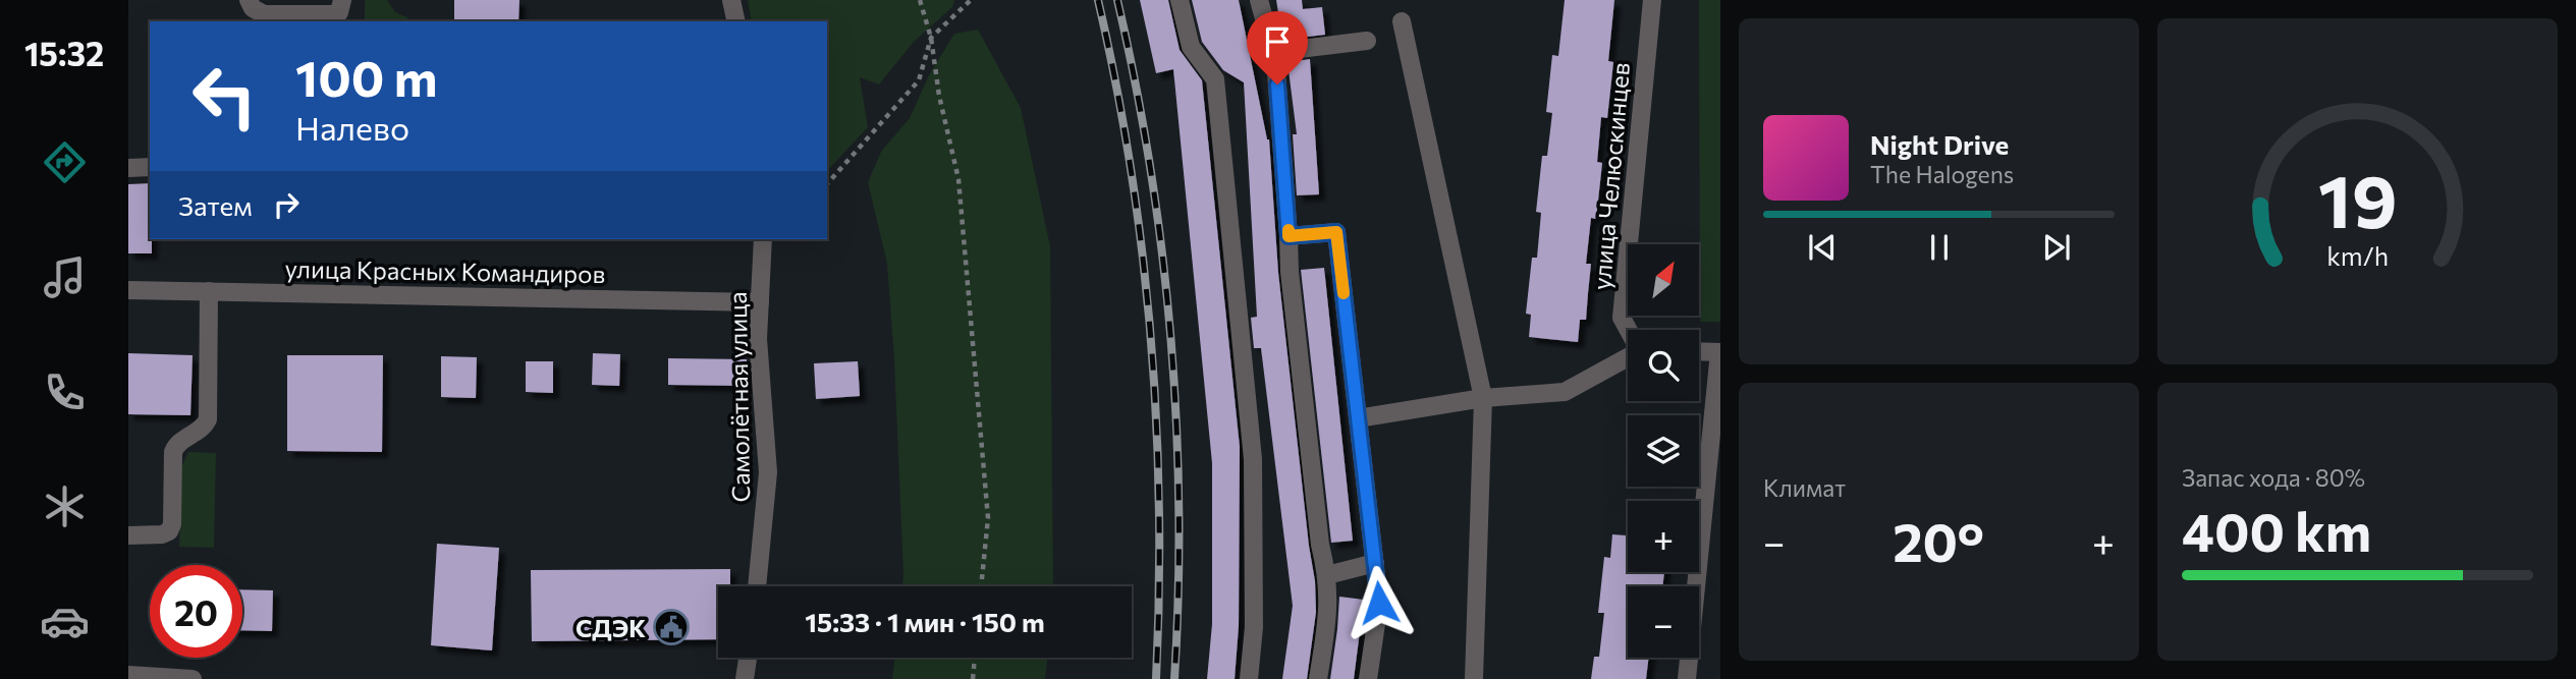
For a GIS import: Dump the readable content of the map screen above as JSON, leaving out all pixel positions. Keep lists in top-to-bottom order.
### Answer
{
  "streets": {
    "street": ["улица Челюскинцев", "улица Красных Командиров", "Самолётная улица"]
  },
  "crossings": [
    ["улица Красных Командиров", "Самолётная улица"]
  ],
  "places": {
    "public building": ["СДЭК"]
  },
  "north": "top right",
  "page": {
    "tabs": "15:32",
    "turn": ["100 m", "Налево"],
    "song": ["Night Drive", "The Halogens"],
    "then": "Затем",
    "map_buttons": ["+", "−"],
    "tile": [
      "Климат",
      ["Запас хода · 80%", "400 km"]
    ],
    "heat": ["−", "20°", "+"],
    "limit": "20",
    "trip": "15:33 · 1 мин · 150 m",
    "gauge": ["19", "km/h"]
  }
}
